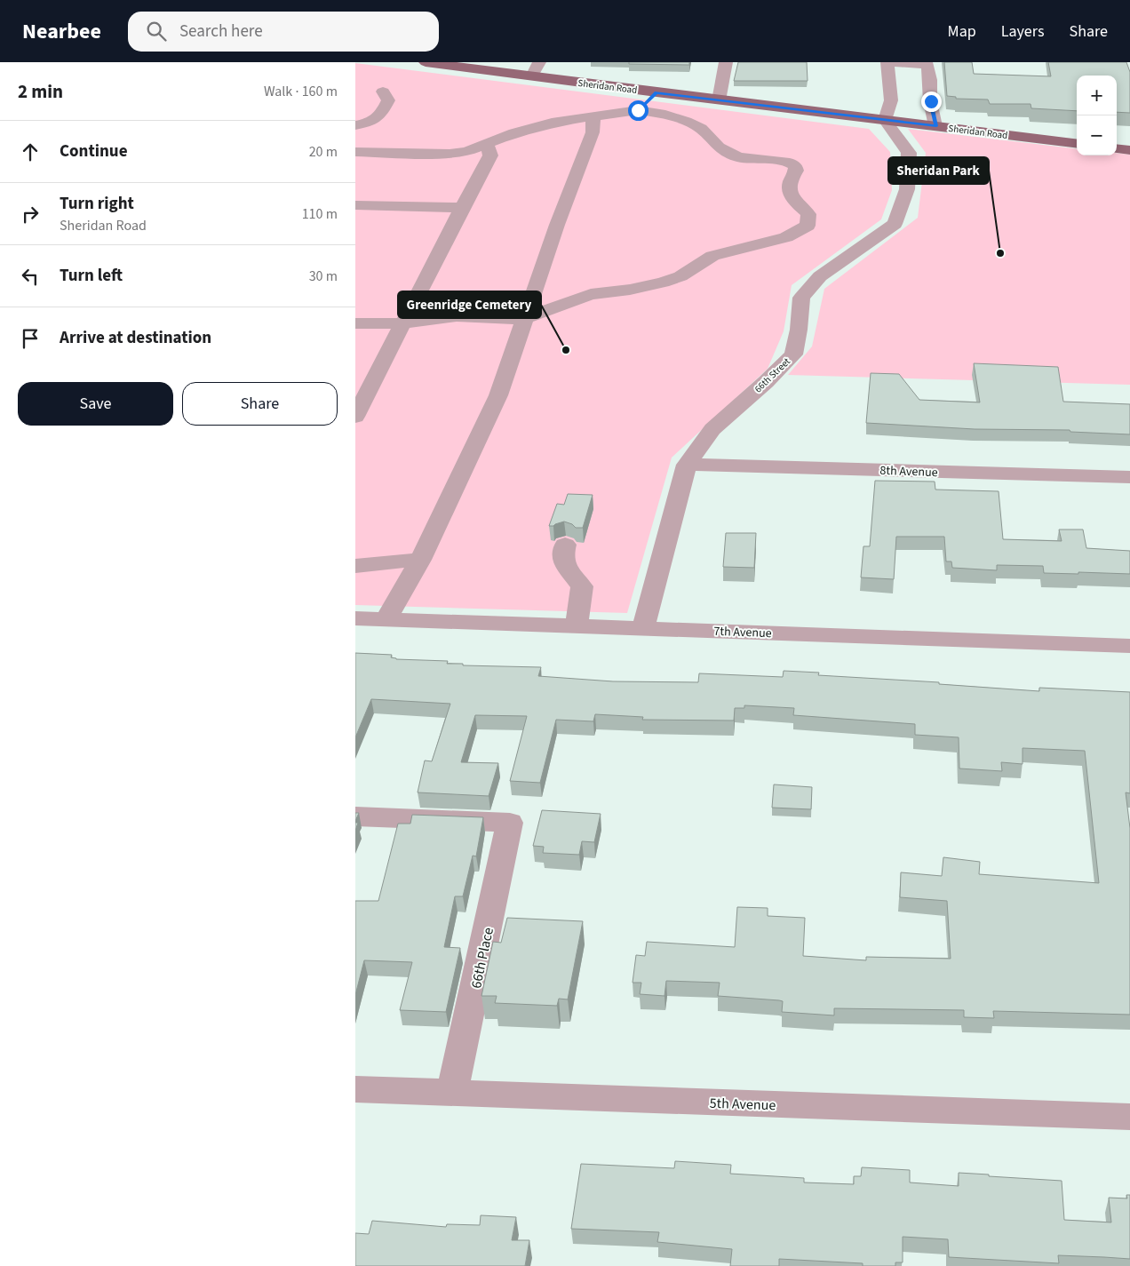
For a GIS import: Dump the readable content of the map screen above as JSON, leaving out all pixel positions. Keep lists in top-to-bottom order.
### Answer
{
  "streets": {
    "main road": ["Sheridan Road"],
    "street": [
      "66th Street",
      "8th Avenue",
      "7th Avenue",
      "66th Place",
      "5th Avenue"
    ]
  },
  "crossings": [
    ["Sheridan Road", "66th Street"],
    ["66th Street", "8th Avenue"],
    ["66th Street", "7th Avenue"],
    ["66th Place", "5th Avenue"]
  ],
  "places": ["Sheridan Park", "Greenridge Cemetery"],
  "page": {
    "header": "Nearbee",
    "search": "Search here",
    "nav": ["Map", "Layers", "Share"],
    "heading": ["2 min", "Walk · 160 m"],
    "map_buttons": ["+", "−"],
    "list": [
      ["Continue", "20 m"],
      ["Turn right", "Sheridan Road", "110 m"],
      ["Turn left", "30 m"],
      "Arrive at destination"
    ],
    "buttons": ["Save", "Share"]
  }
}
